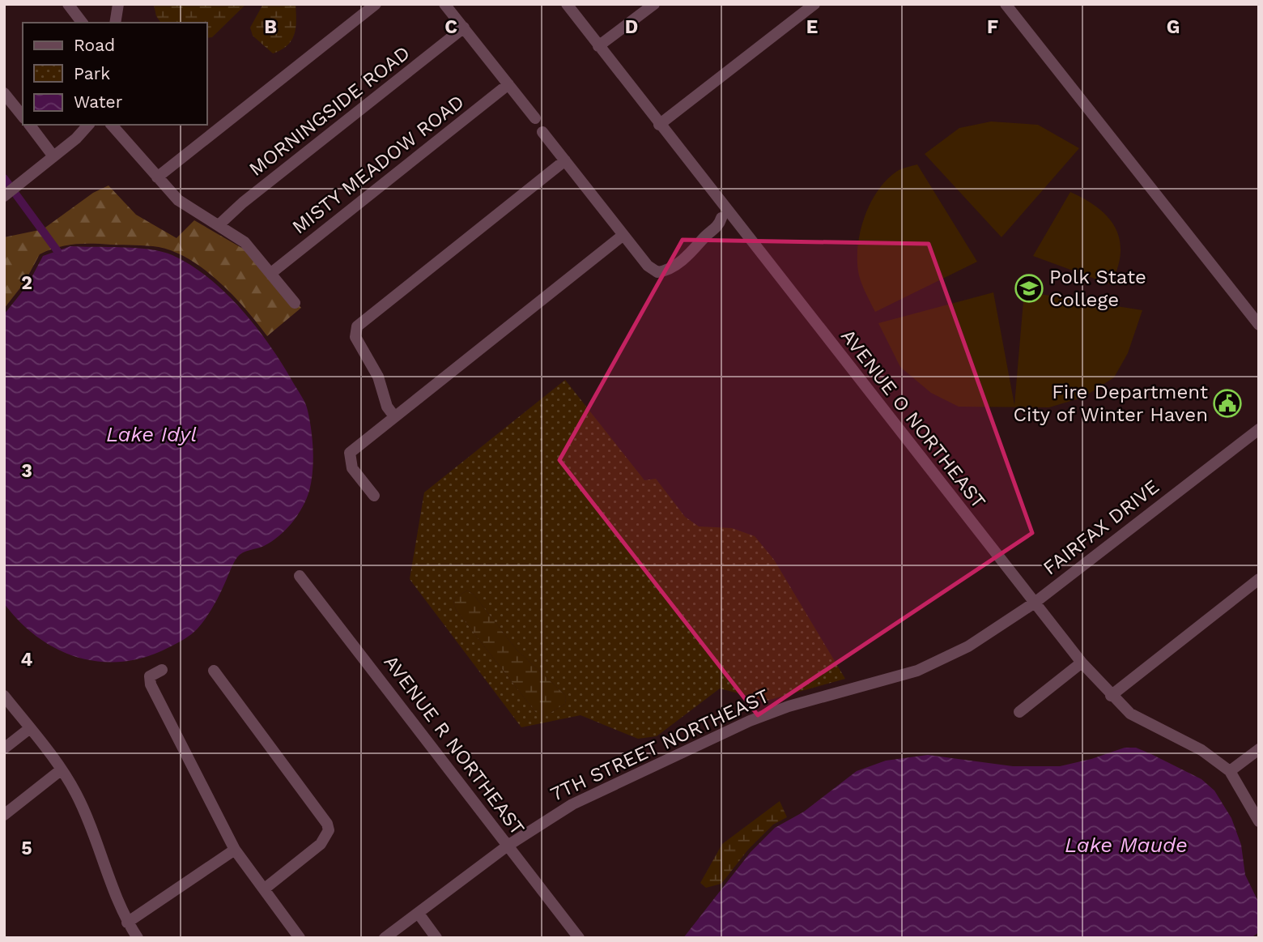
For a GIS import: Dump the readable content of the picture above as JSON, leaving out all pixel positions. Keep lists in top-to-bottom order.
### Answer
{
  "streets": {
    "street": [
      "MORNINGSIDE ROAD",
      "MISTY MEADOW ROAD",
      "AVENUE O NORTHEAST",
      "FAIRFAX DRIVE",
      "AVENUE R NORTHEAST",
      "7TH STREET NORTHEAST"
    ]
  },
  "crossings": [
    ["AVENUE O NORTHEAST", "FAIRFAX DRIVE"],
    ["AVENUE O NORTHEAST", "7TH STREET NORTHEAST"],
    ["FAIRFAX DRIVE", "7TH STREET NORTHEAST"],
    ["AVENUE R NORTHEAST", "7TH STREET NORTHEAST"]
  ],
  "water": ["Lake Idyl", "Lake Maude"],
  "places": {
    "school or university": ["Polk State College"],
    "public building": ["Fire Department City of Winter Haven"]
  },
  "legend": ["Road", "Park", "Water"],
  "grid": {
    "columns": [
      "B",
      "C",
      "D",
      "E",
      "F",
      "G"
    ],
    "rows": [
      "2",
      "3",
      "4",
      "5"
    ]
  }
}
